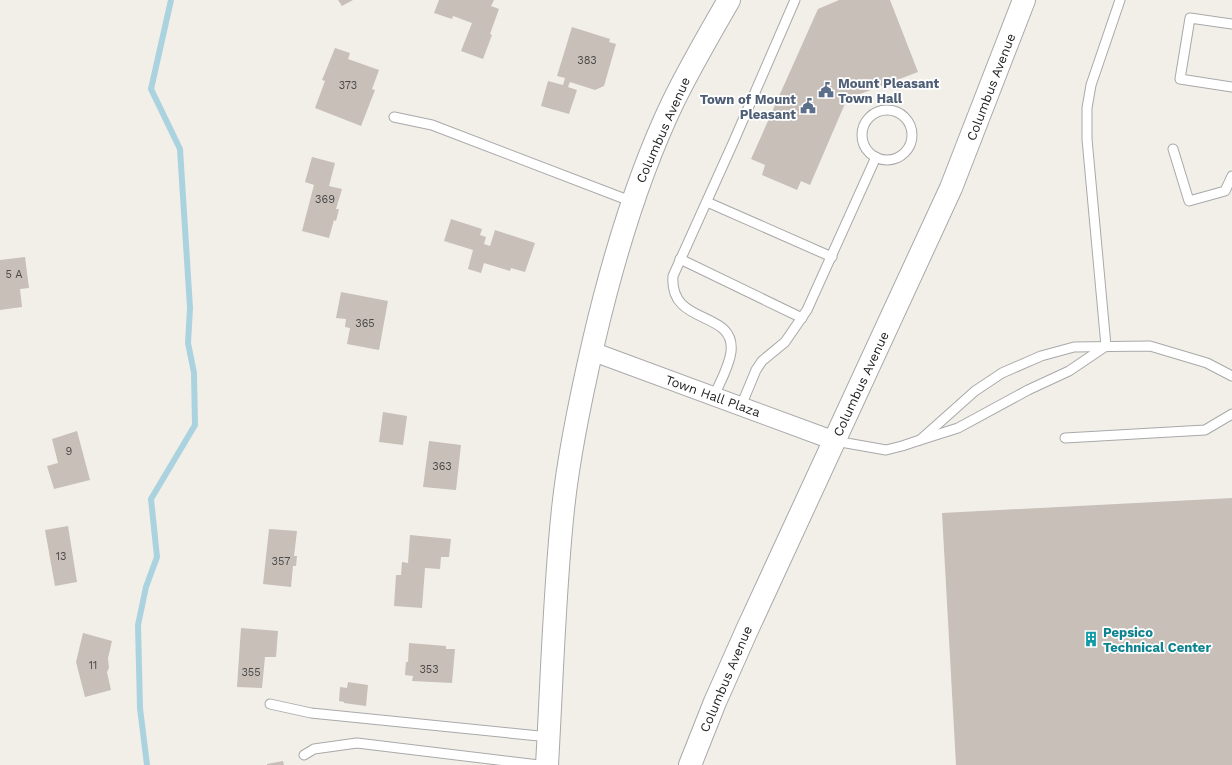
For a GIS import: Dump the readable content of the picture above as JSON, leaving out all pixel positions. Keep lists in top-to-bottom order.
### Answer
{
  "streets": {
    "street": ["Columbus Avenue", "Town Hall Plaza"]
  },
  "crossings": [
    ["Columbus Avenue", "Town Hall Plaza"]
  ],
  "places": {
    "public building": ["Mount Pleasant Town Hall", "Town of Mount Pleasant"],
    "building": ["Pepsico Technical Center"]
  },
  "house_numbers": [
    "383",
    "373",
    "369",
    "5 A",
    "365",
    "9",
    "363",
    "13",
    "357",
    "11",
    "353",
    "355"
  ]
}
